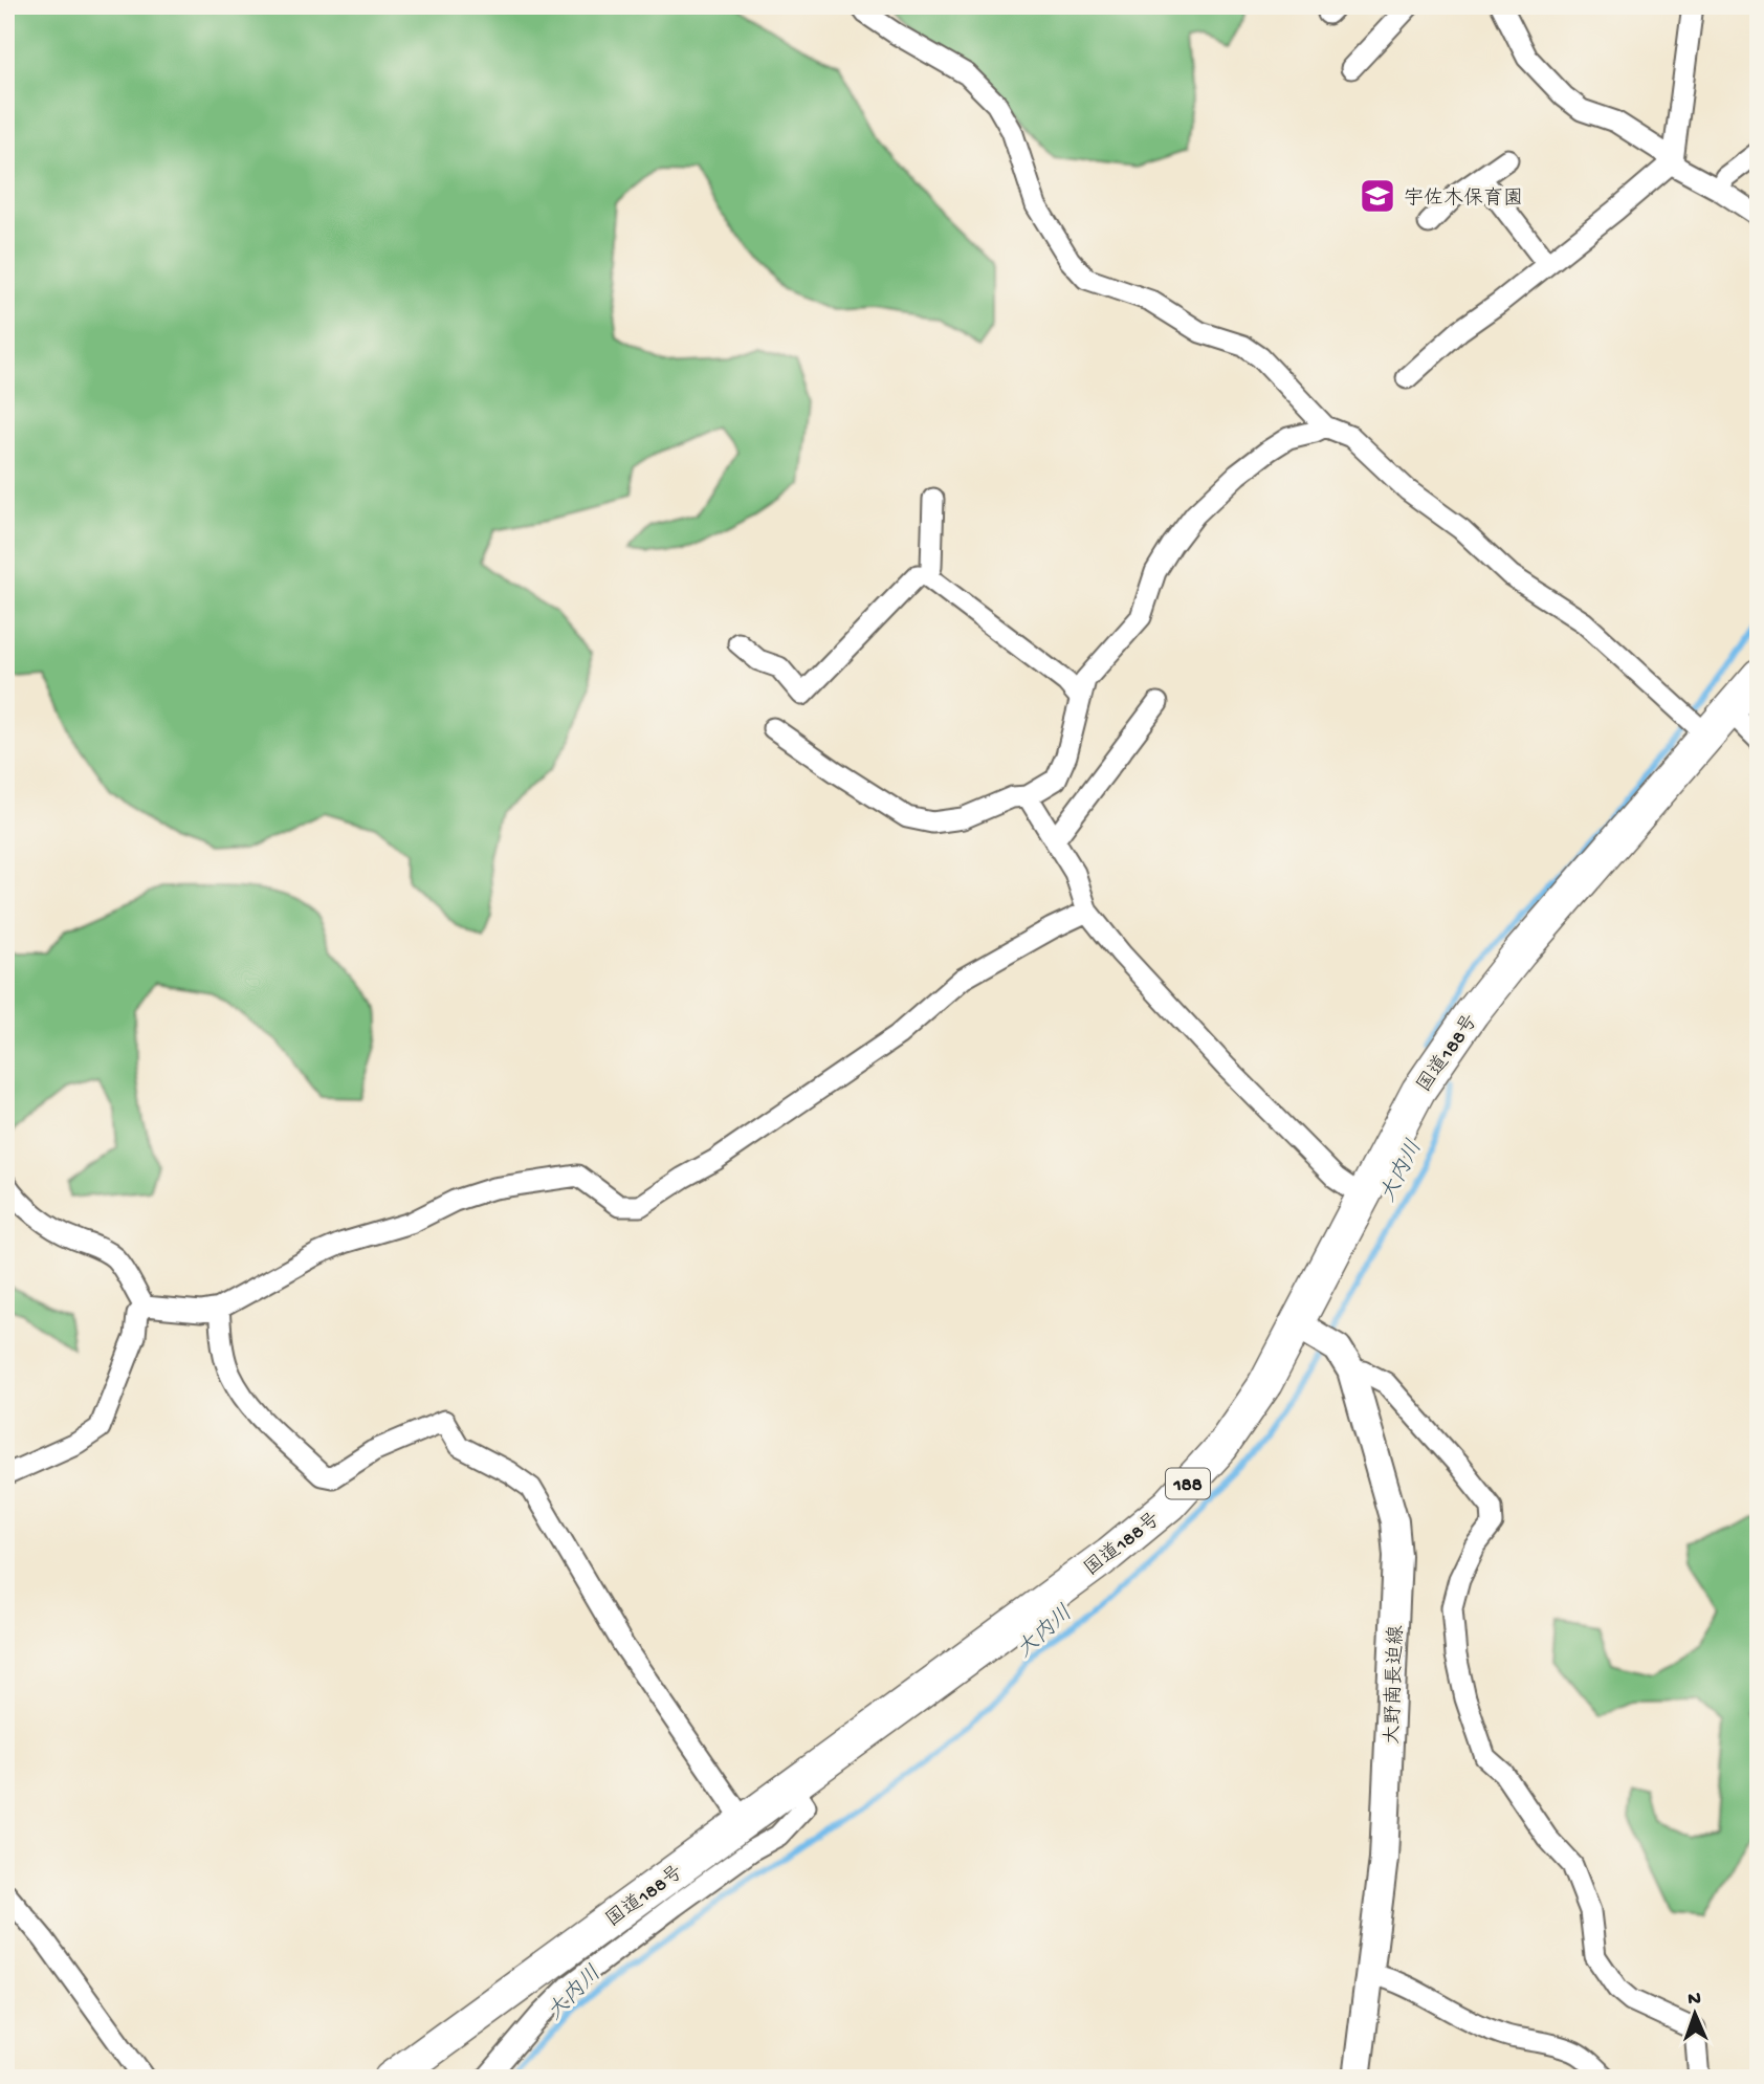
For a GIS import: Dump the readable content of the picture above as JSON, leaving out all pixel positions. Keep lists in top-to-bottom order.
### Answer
{
  "streets": {
    "highway": ["国道188号", "188"],
    "main road": ["大野南長迫線"]
  },
  "water": ["大内川"],
  "places": {
    "school or university": ["宇佐木保育園"]
  },
  "north": "top"
}
